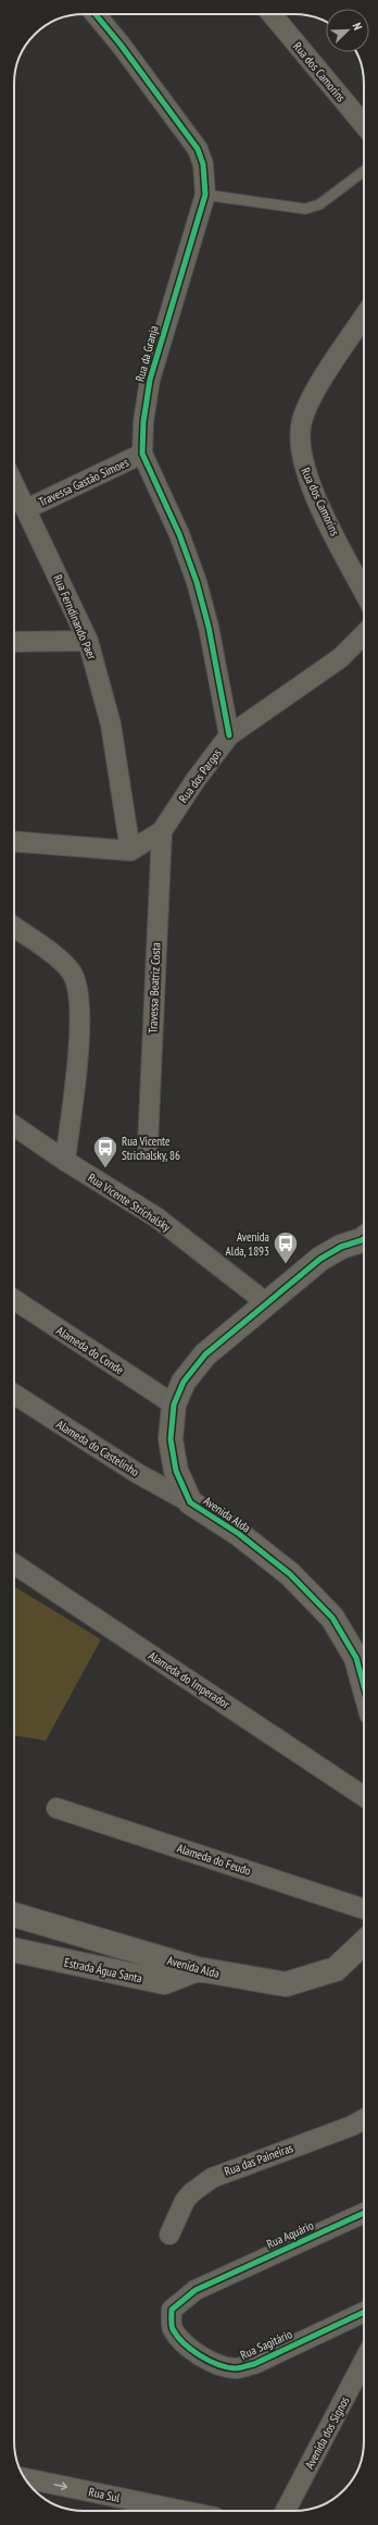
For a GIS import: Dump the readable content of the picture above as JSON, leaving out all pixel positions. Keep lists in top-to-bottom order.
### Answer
{
  "streets": {
    "street": [
      "Rua dos Camorins",
      "Rua da Granja",
      "Travessa Gastão Simoes",
      "Rua Ferndinando Paer",
      "Rua dos Pargos",
      "Travessa Beatriz Costa",
      "Rua Vicente Strichalsky",
      "Alameda do Conde",
      "Alameda do Castelinho",
      "Avenida Alda",
      "Alameda do Imperador",
      "Alameda do Feudo",
      "Estrada Água Santa",
      "Rua das Paineiras",
      "Rua Aquário",
      "Rua Sagitário",
      "Avenida dos Signos",
      "Rua Sul"
    ]
  },
  "crossings": [
    ["Rua da Granja", "Travessa Gastão Simoes"],
    ["Rua da Granja", "Rua dos Pargos"],
    ["Travessa Gastão Simoes", "Rua Ferndinando Paer"],
    ["Rua Ferndinando Paer", "Rua dos Pargos"],
    ["Rua dos Pargos", "Travessa Beatriz Costa"],
    ["Rua Vicente Strichalsky", "Avenida Alda"],
    ["Alameda do Conde", "Avenida Alda"],
    ["Alameda do Castelinho", "Avenida Alda"],
    ["Avenida Alda", "Estrada Água Santa"],
    ["Rua Aquário", "Rua Sagitário"]
  ],
  "one_way": ["Rua Sul"],
  "places": {
    "bus stop": ["Rua Vicente Strichalsky, 86", "Avenida Alda, 1893"]
  },
  "north": "top right"
}
